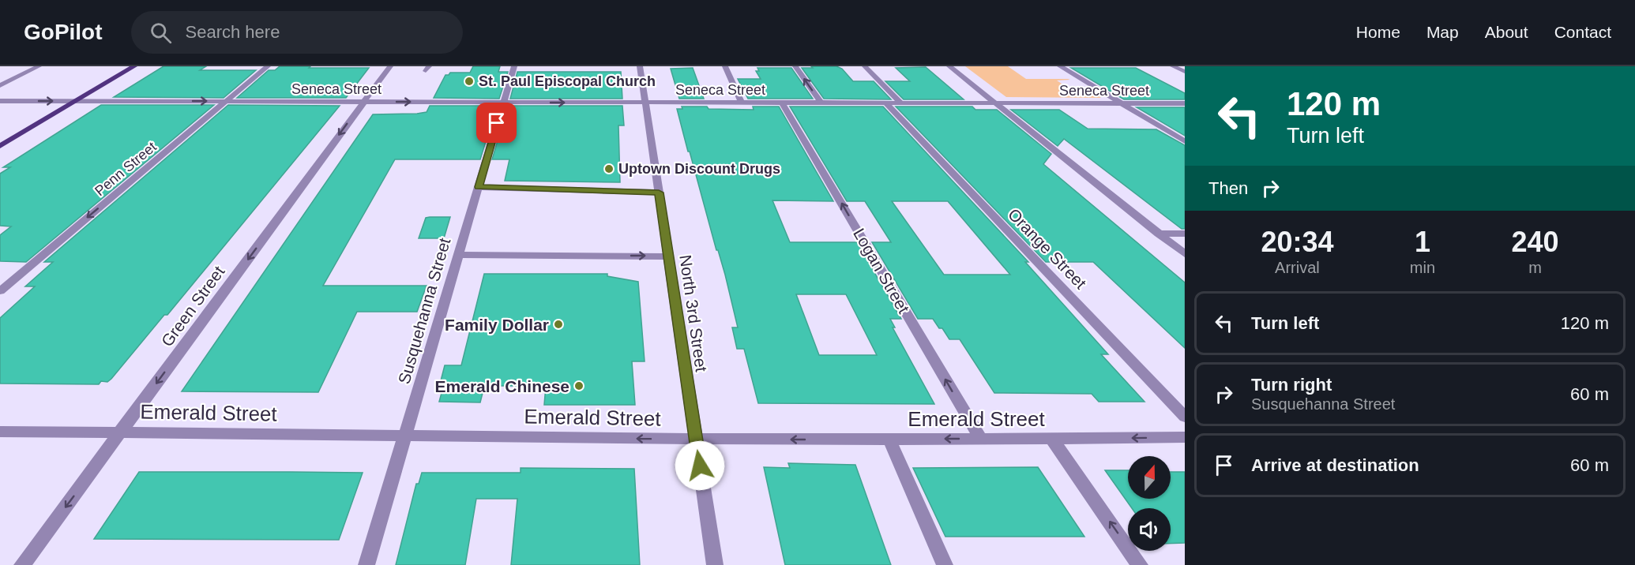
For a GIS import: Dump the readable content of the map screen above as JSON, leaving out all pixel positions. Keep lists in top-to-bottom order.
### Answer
{
  "streets": {
    "street": [
      "Seneca Street",
      "Penn Street",
      "Orange Street",
      "Logan Street",
      "Green Street",
      "Susquehanna Street",
      "North 3rd Street",
      "Emerald Street"
    ]
  },
  "crossings": [
    ["Seneca Street", "Penn Street"],
    ["Seneca Street", "Orange Street"],
    ["Seneca Street", "Logan Street"],
    ["Seneca Street", "Green Street"],
    ["Seneca Street", "Susquehanna Street"],
    ["Seneca Street", "North 3rd Street"],
    ["Logan Street", "Emerald Street"],
    ["Green Street", "Emerald Street"],
    ["Susquehanna Street", "Emerald Street"],
    ["North 3rd Street", "Emerald Street"]
  ],
  "one_way": ["Penn Street", "Green Street", "Emerald Street"],
  "places": [
    "St. Paul Episcopal Church",
    "Uptown Discount Drugs",
    "Family Dollar",
    "Emerald Chinese"
  ],
  "north": "top",
  "page": {
    "header": "GoPilot",
    "search": "Search here",
    "nav": [
      "Home",
      "Map",
      "About",
      "Contact"
    ],
    "turn": ["120 m", "Turn left"],
    "then": "Then",
    "eta": [
      "20:34",
      "Arrival",
      "1",
      "min",
      "240",
      "m"
    ],
    "list": [
      {
        "name": "Turn left",
        "value": "120 m"
      },
      {
        "name": "Turn right",
        "note": "Susquehanna Street",
        "value": "60 m"
      },
      {
        "name": "Arrive at destination",
        "value": "60 m"
      }
    ]
  }
}
